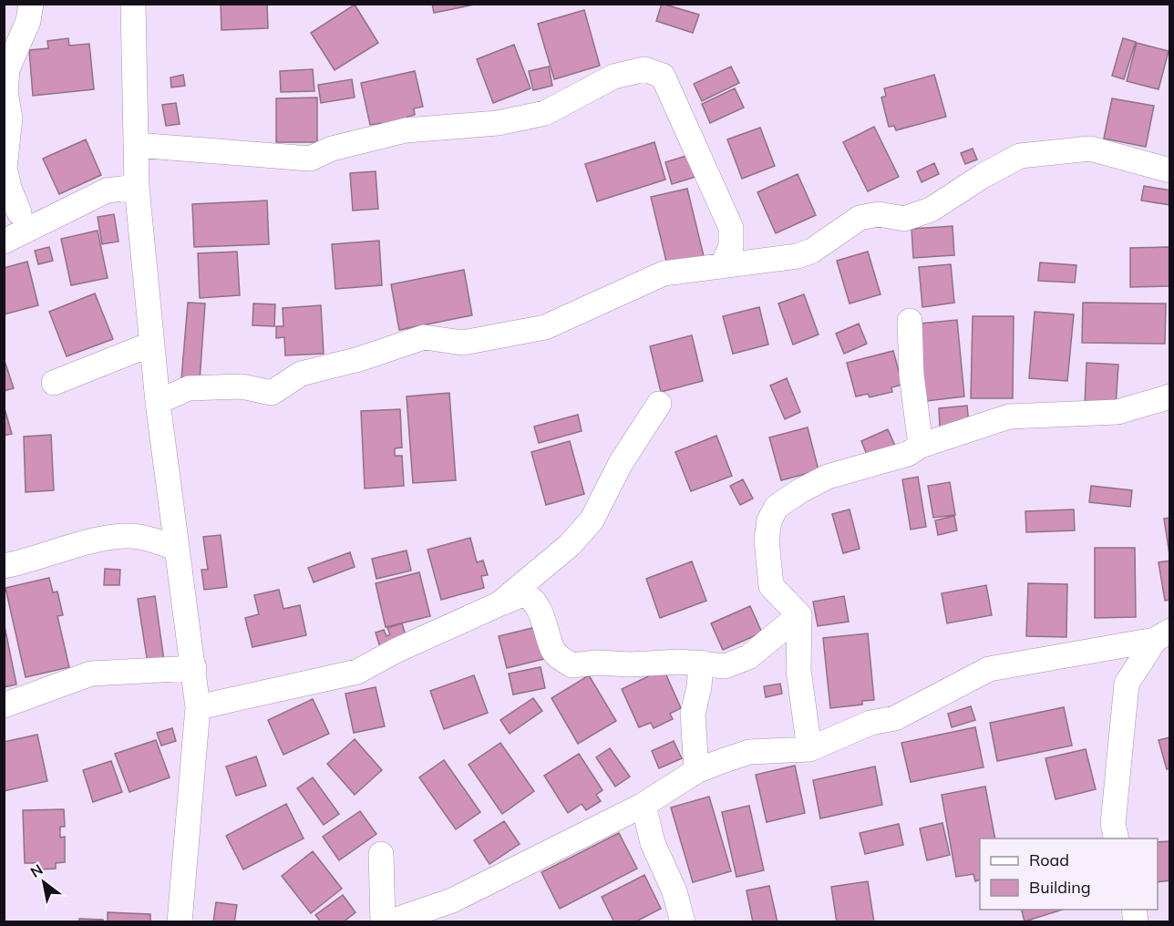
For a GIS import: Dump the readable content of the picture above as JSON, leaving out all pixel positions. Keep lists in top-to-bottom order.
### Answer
{
  "legend": ["Road", "Building"],
  "north": "top left"
}
